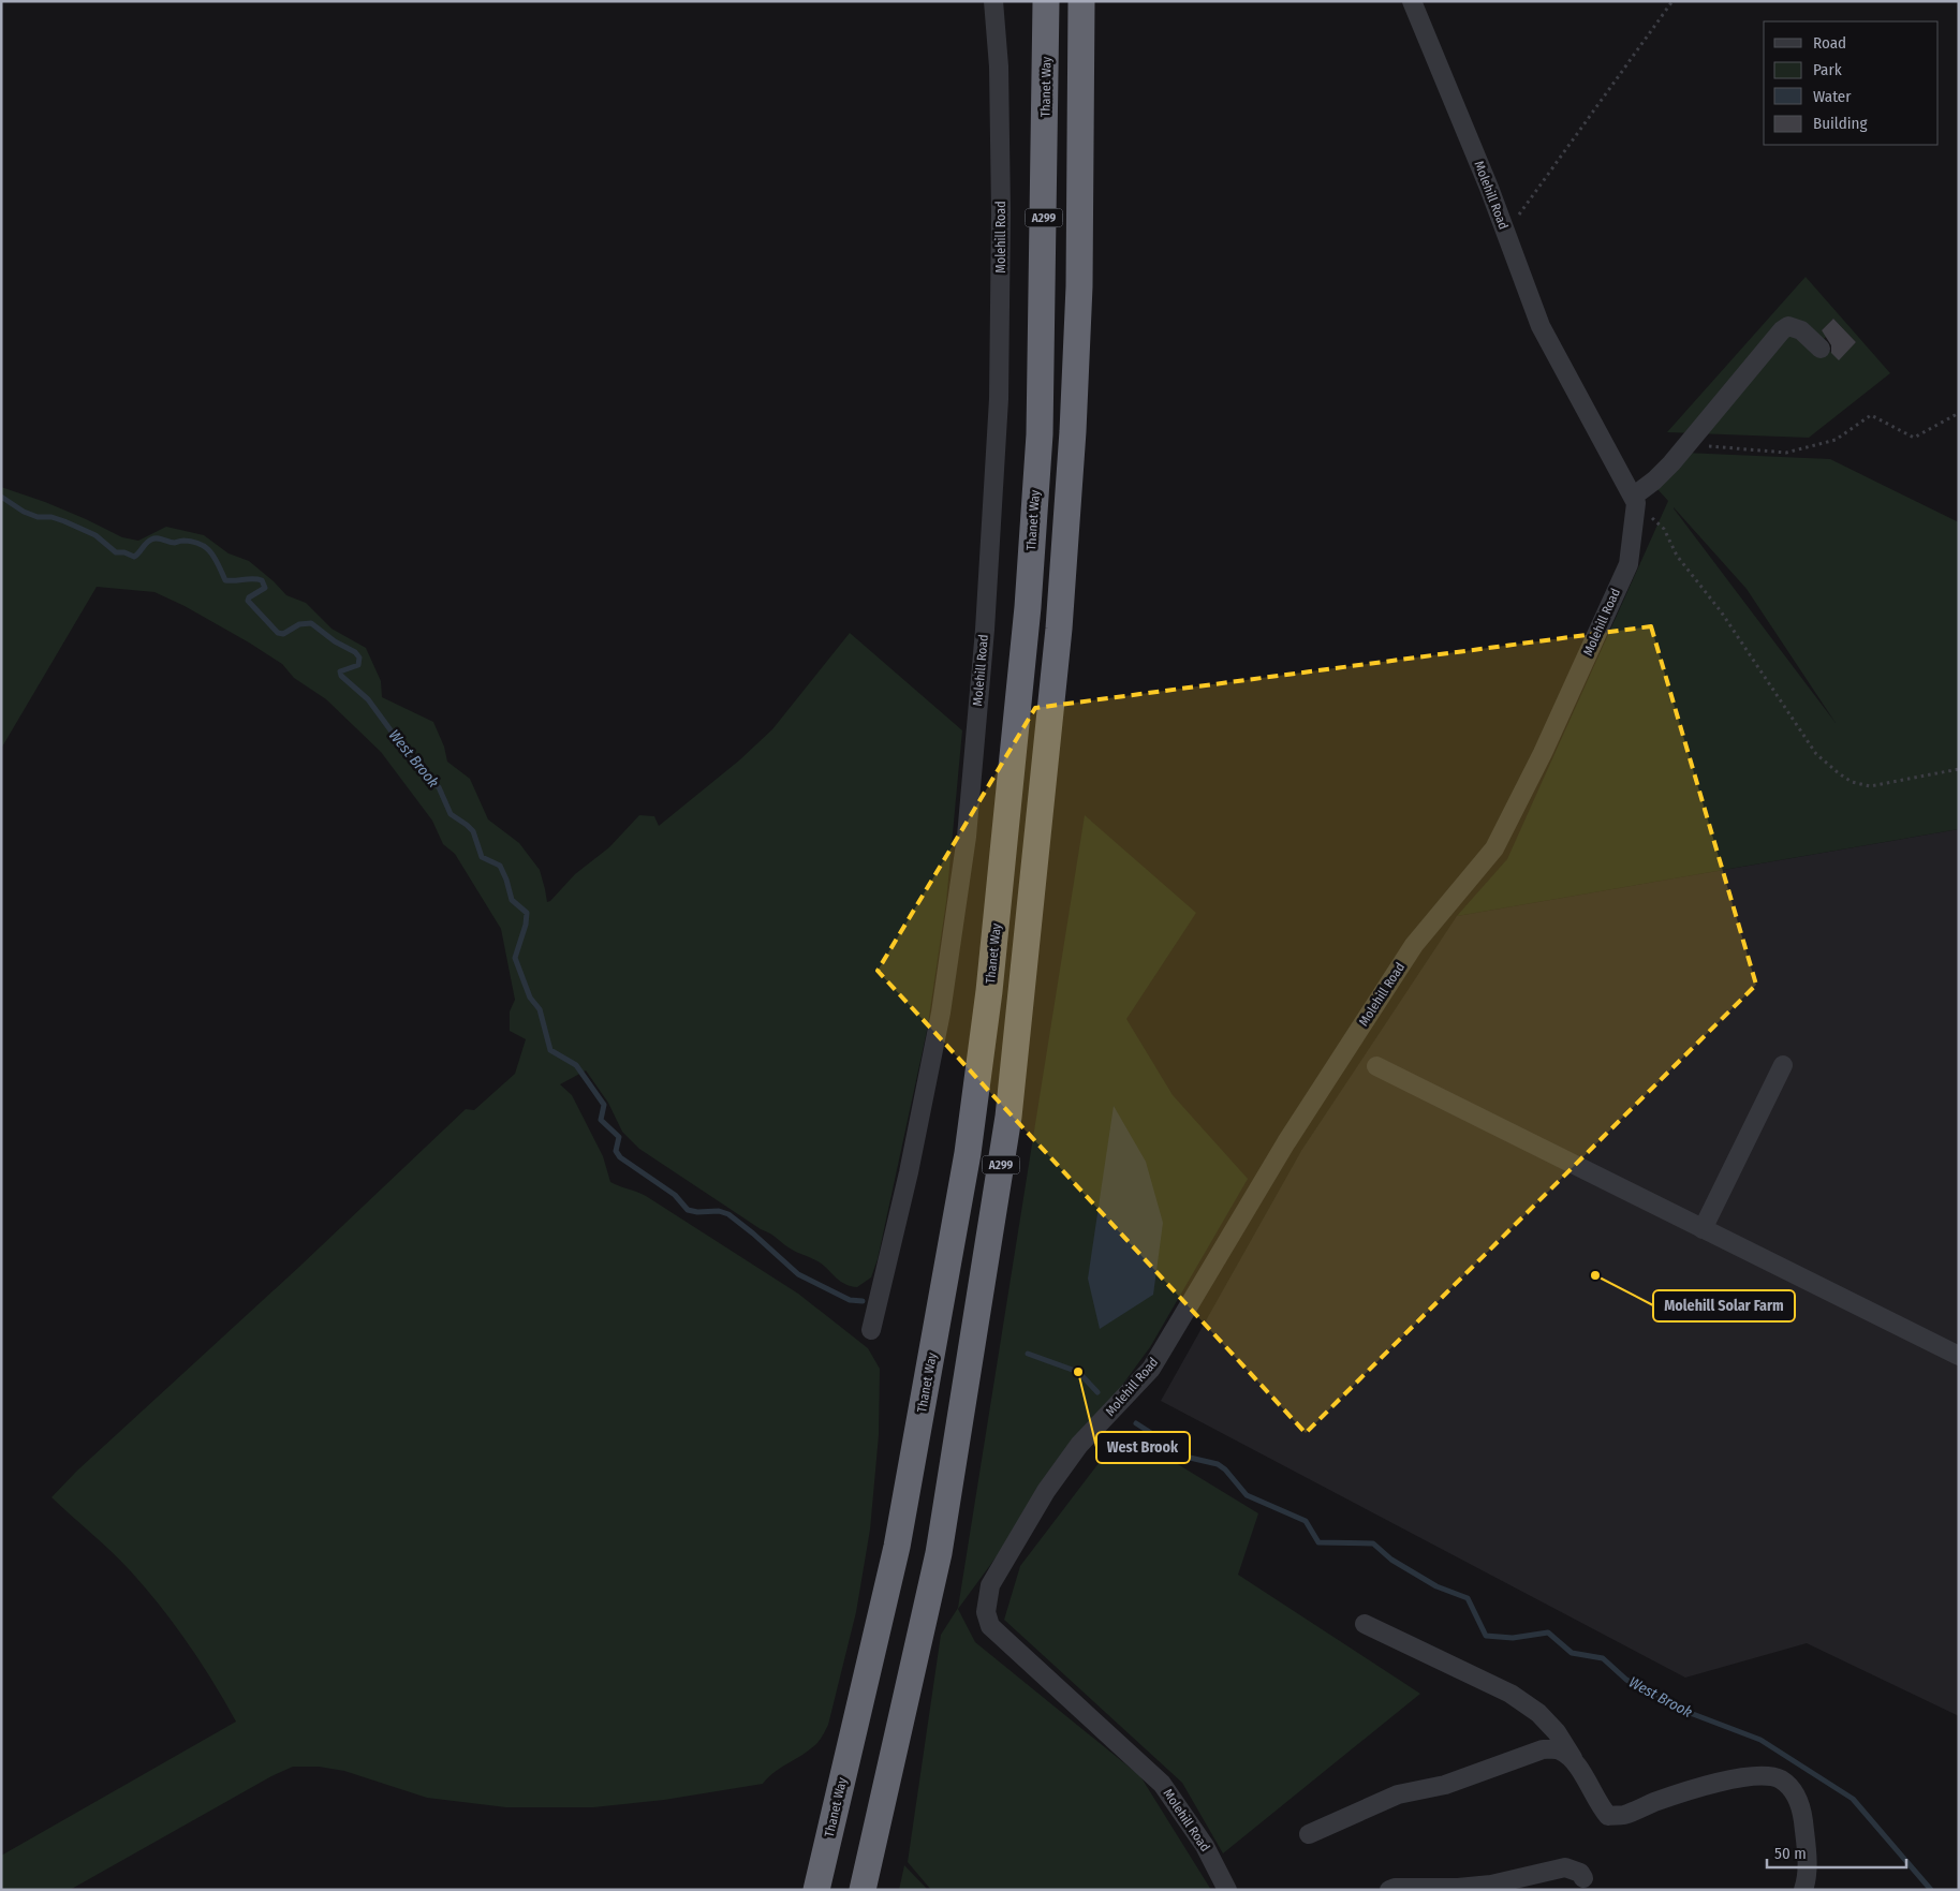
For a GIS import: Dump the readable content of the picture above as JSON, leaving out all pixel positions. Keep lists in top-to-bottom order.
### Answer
{
  "streets": {
    "highway": ["Thanet Way", "A299"],
    "street": ["Molehill Road"]
  },
  "water": ["West Brook"],
  "places": ["Molehill Solar Farm", "West Brook"],
  "legend": [
    "Road",
    "Park",
    "Water",
    "Building"
  ],
  "scale_bar": "50 m"
}
